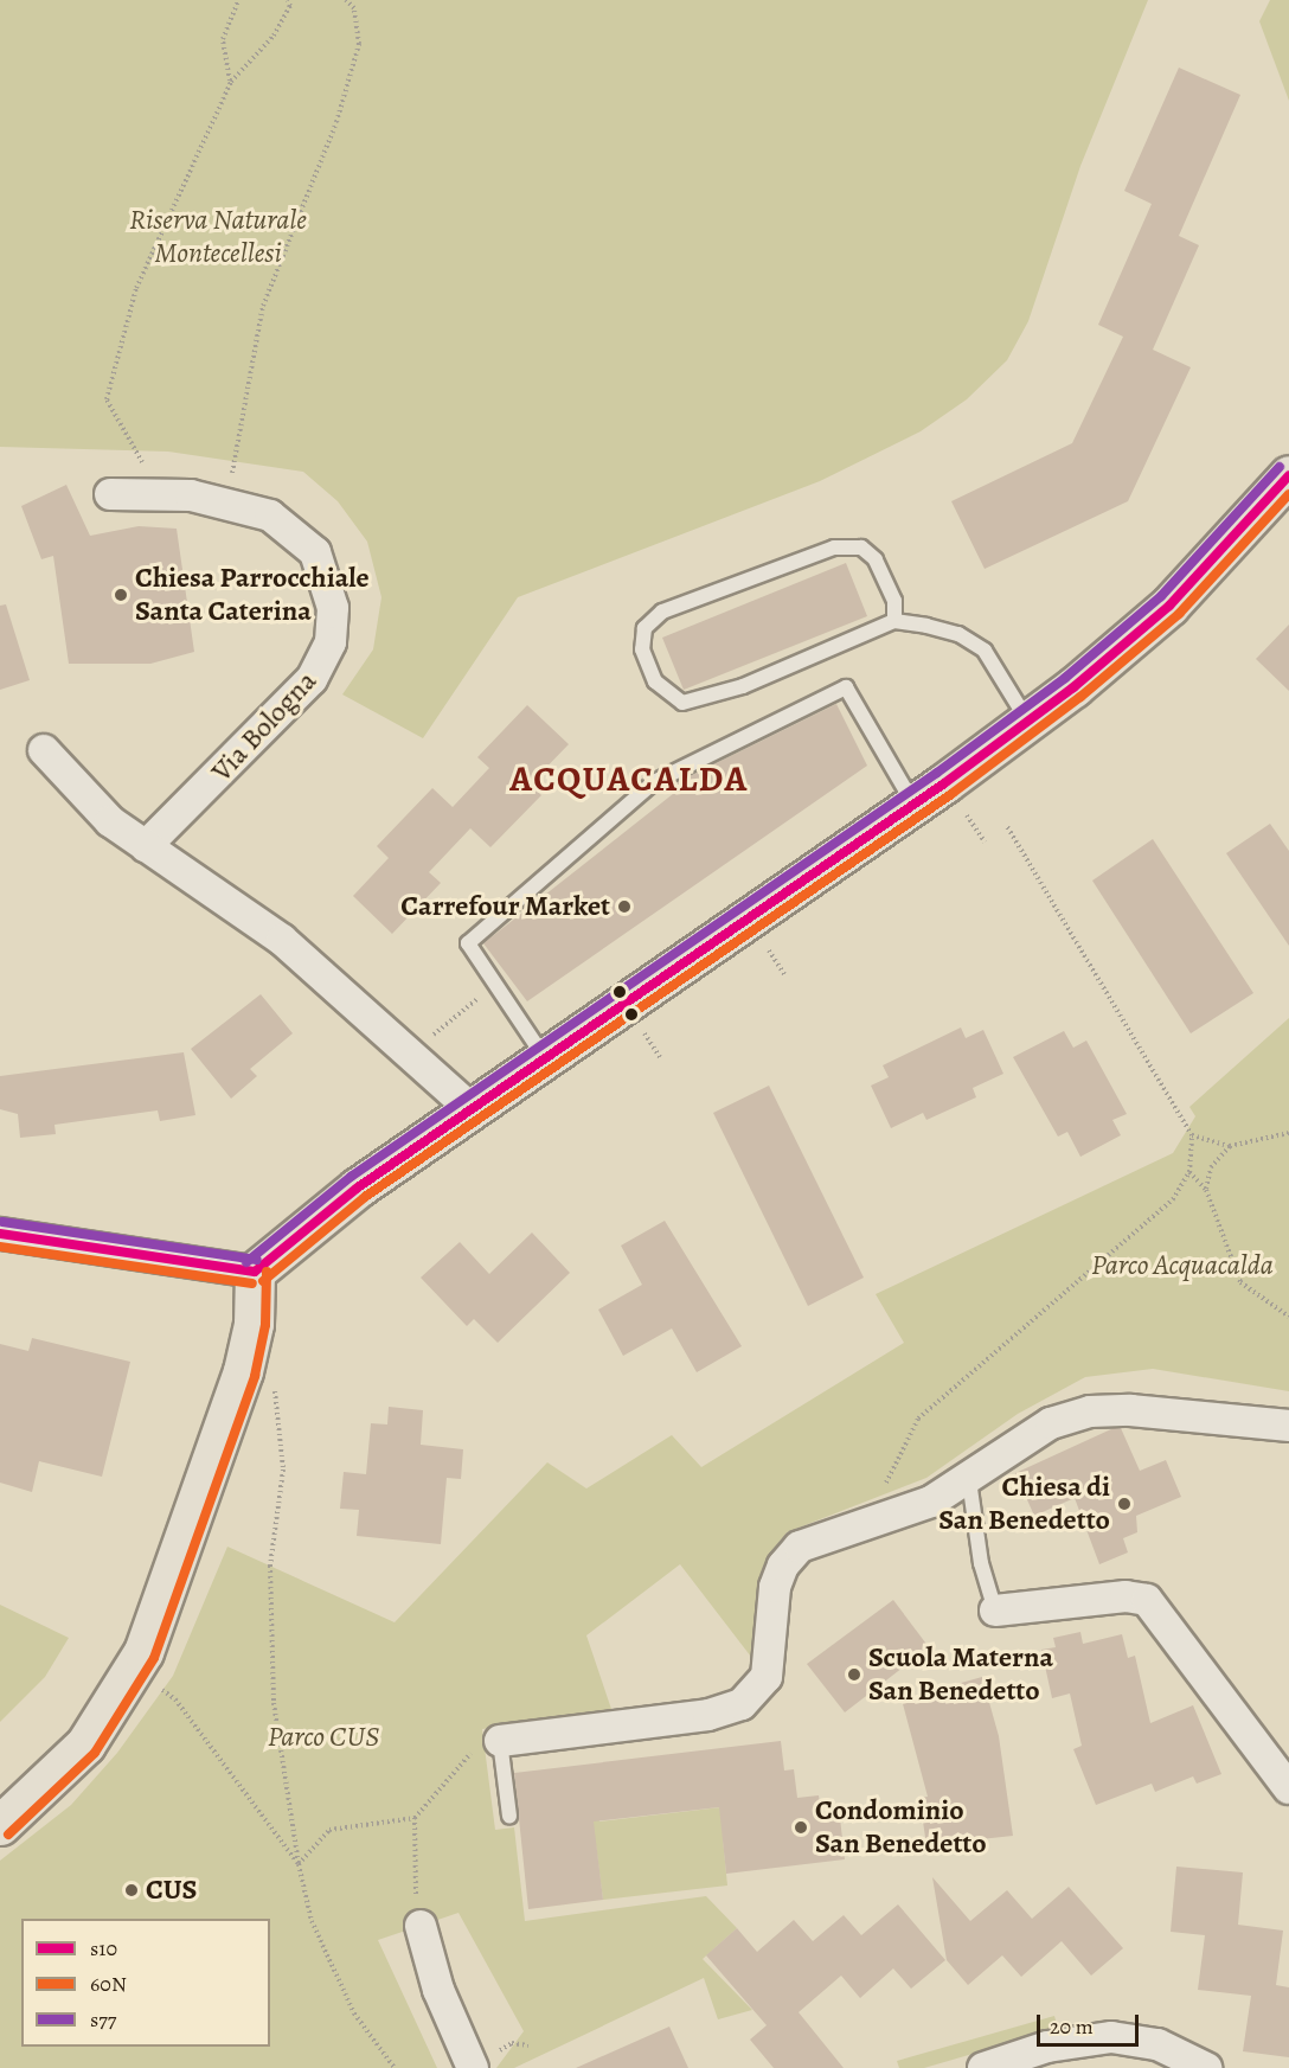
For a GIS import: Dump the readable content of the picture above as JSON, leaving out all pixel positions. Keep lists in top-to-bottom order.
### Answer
{
  "streets": {
    "street": ["Via Bologna"]
  },
  "districts": ["ACQUACALDA"],
  "parks": ["Riserva Naturale Montecellesi", "Parco Acquacalda", "Parco CUS"],
  "places": [
    "Chiesa Parrocchiale Santa Caterina",
    "Carrefour Market",
    "Chiesa di San Benedetto",
    "Scuola Materna San Benedetto",
    "Condominio San Benedetto",
    "CUS"
  ],
  "lines": ["transit line s77", "transit line s10", "transit line 60N"],
  "legend": ["s10", "60N", "s77"],
  "scale_bar": "20 m"
}
